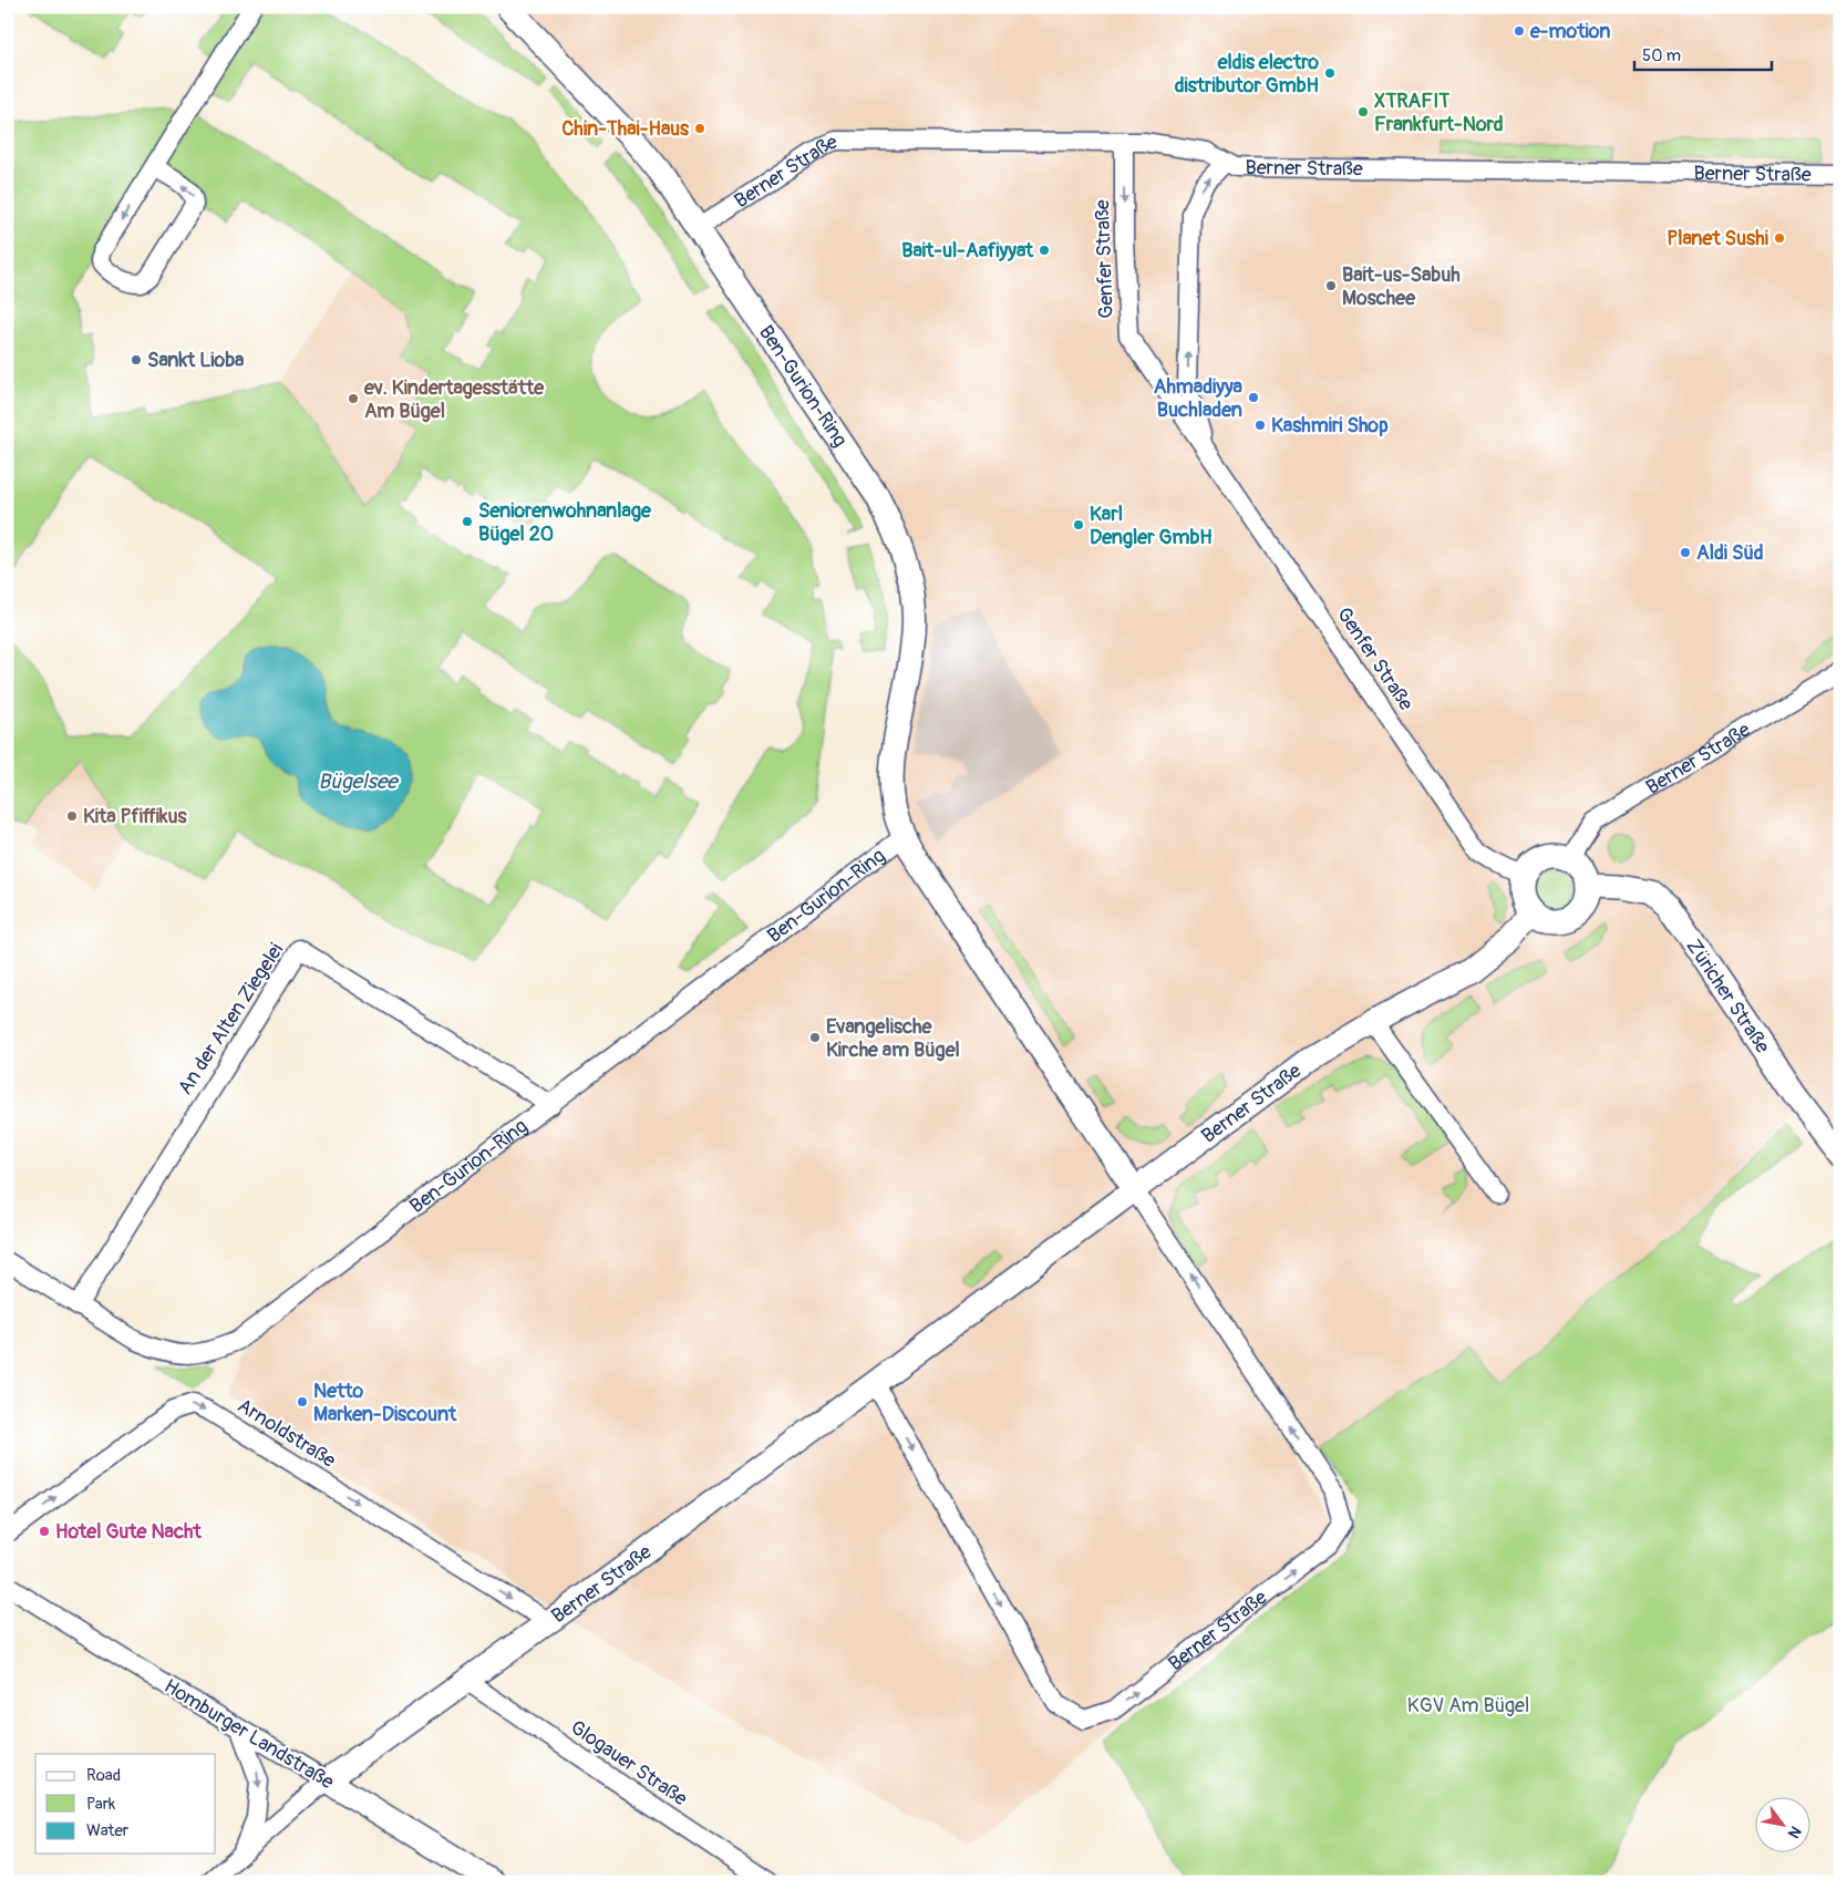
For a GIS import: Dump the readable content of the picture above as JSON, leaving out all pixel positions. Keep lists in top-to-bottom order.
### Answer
{
  "streets": {
    "street": [
      "Berner Straße",
      "Genfer Straße",
      "Ben-Gurion-Ring",
      "Züricher Straße",
      "An der Alten Ziegelei",
      "Arnoldstraße",
      "Homburger Landstraße",
      "Glogauer Straße"
    ]
  },
  "crossings": [
    ["Berner Straße", "Genfer Straße"],
    ["Berner Straße", "Ben-Gurion-Ring"],
    ["Berner Straße", "Züricher Straße"],
    ["Berner Straße", "Arnoldstraße"],
    ["Berner Straße", "Homburger Landstraße"],
    ["Berner Straße", "Glogauer Straße"],
    ["Genfer Straße", "Züricher Straße"],
    ["Ben-Gurion-Ring", "An der Alten Ziegelei"]
  ],
  "one_way": ["Arnoldstraße"],
  "water": ["Bügelsee"],
  "parks": ["KGV Am Bügel"],
  "places": [
    "e-motion",
    "eldis electro distributor GmbH",
    "XTRAFIT Frankfurt-Nord",
    "Chin-Thai-Haus",
    "Planet Sushi",
    "Bait-ul-Aafiyyat",
    "Bait-us-Sabuh Moschee",
    "Sankt Lioba",
    "Ahmadiyya Buchladen",
    "ev. Kindertagesstätte Am Bügel",
    "Kashmiri Shop",
    "Seniorenwohnanlage Bügel 20",
    "Karl Dengler GmbH",
    "Aldi Süd",
    "Kita Pfiffikus",
    "Evangelische Kirche am Bügel",
    "Netto Marken-Discount",
    "Hotel Gute Nacht"
  ],
  "legend": ["Road", "Park", "Water"],
  "scale_bar": "50 m",
  "north": "bottom right"
}
